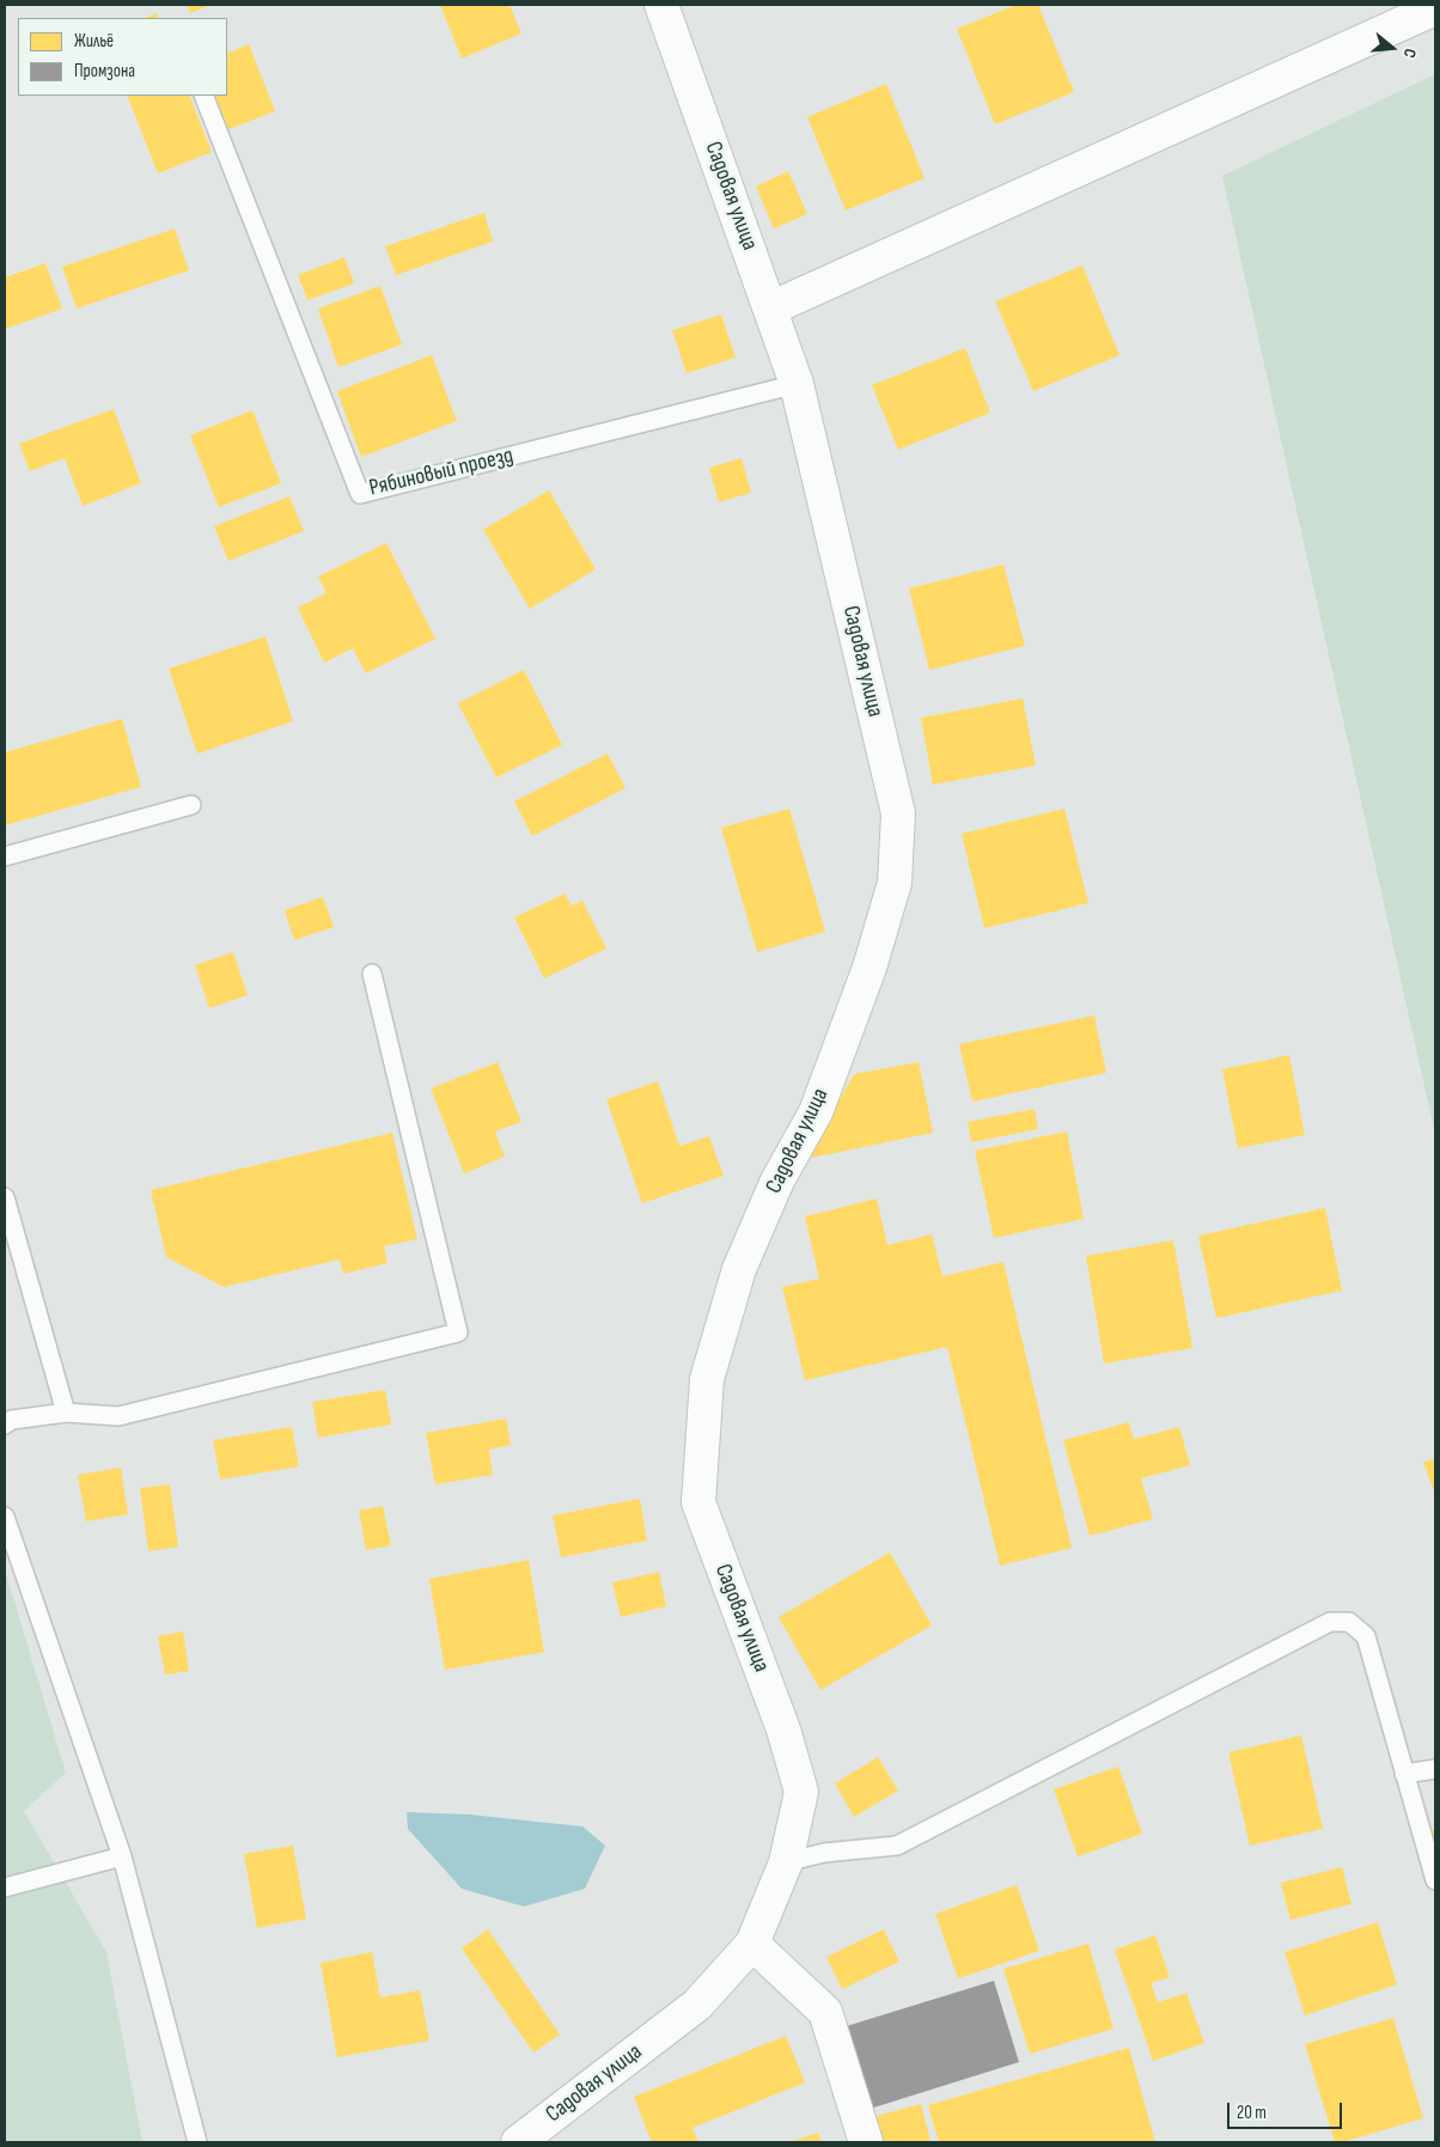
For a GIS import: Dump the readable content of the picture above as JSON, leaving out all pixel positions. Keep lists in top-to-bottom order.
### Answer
{
  "streets": {
    "street": ["Садовая улица"],
    "lane": ["Рябиновый проезд"]
  },
  "crossings": [
    ["Садовая улица", "Рябиновый проезд"]
  ],
  "legend": ["Жильё", "Промзона"],
  "scale_bar": "20 m",
  "north": "right"
}
